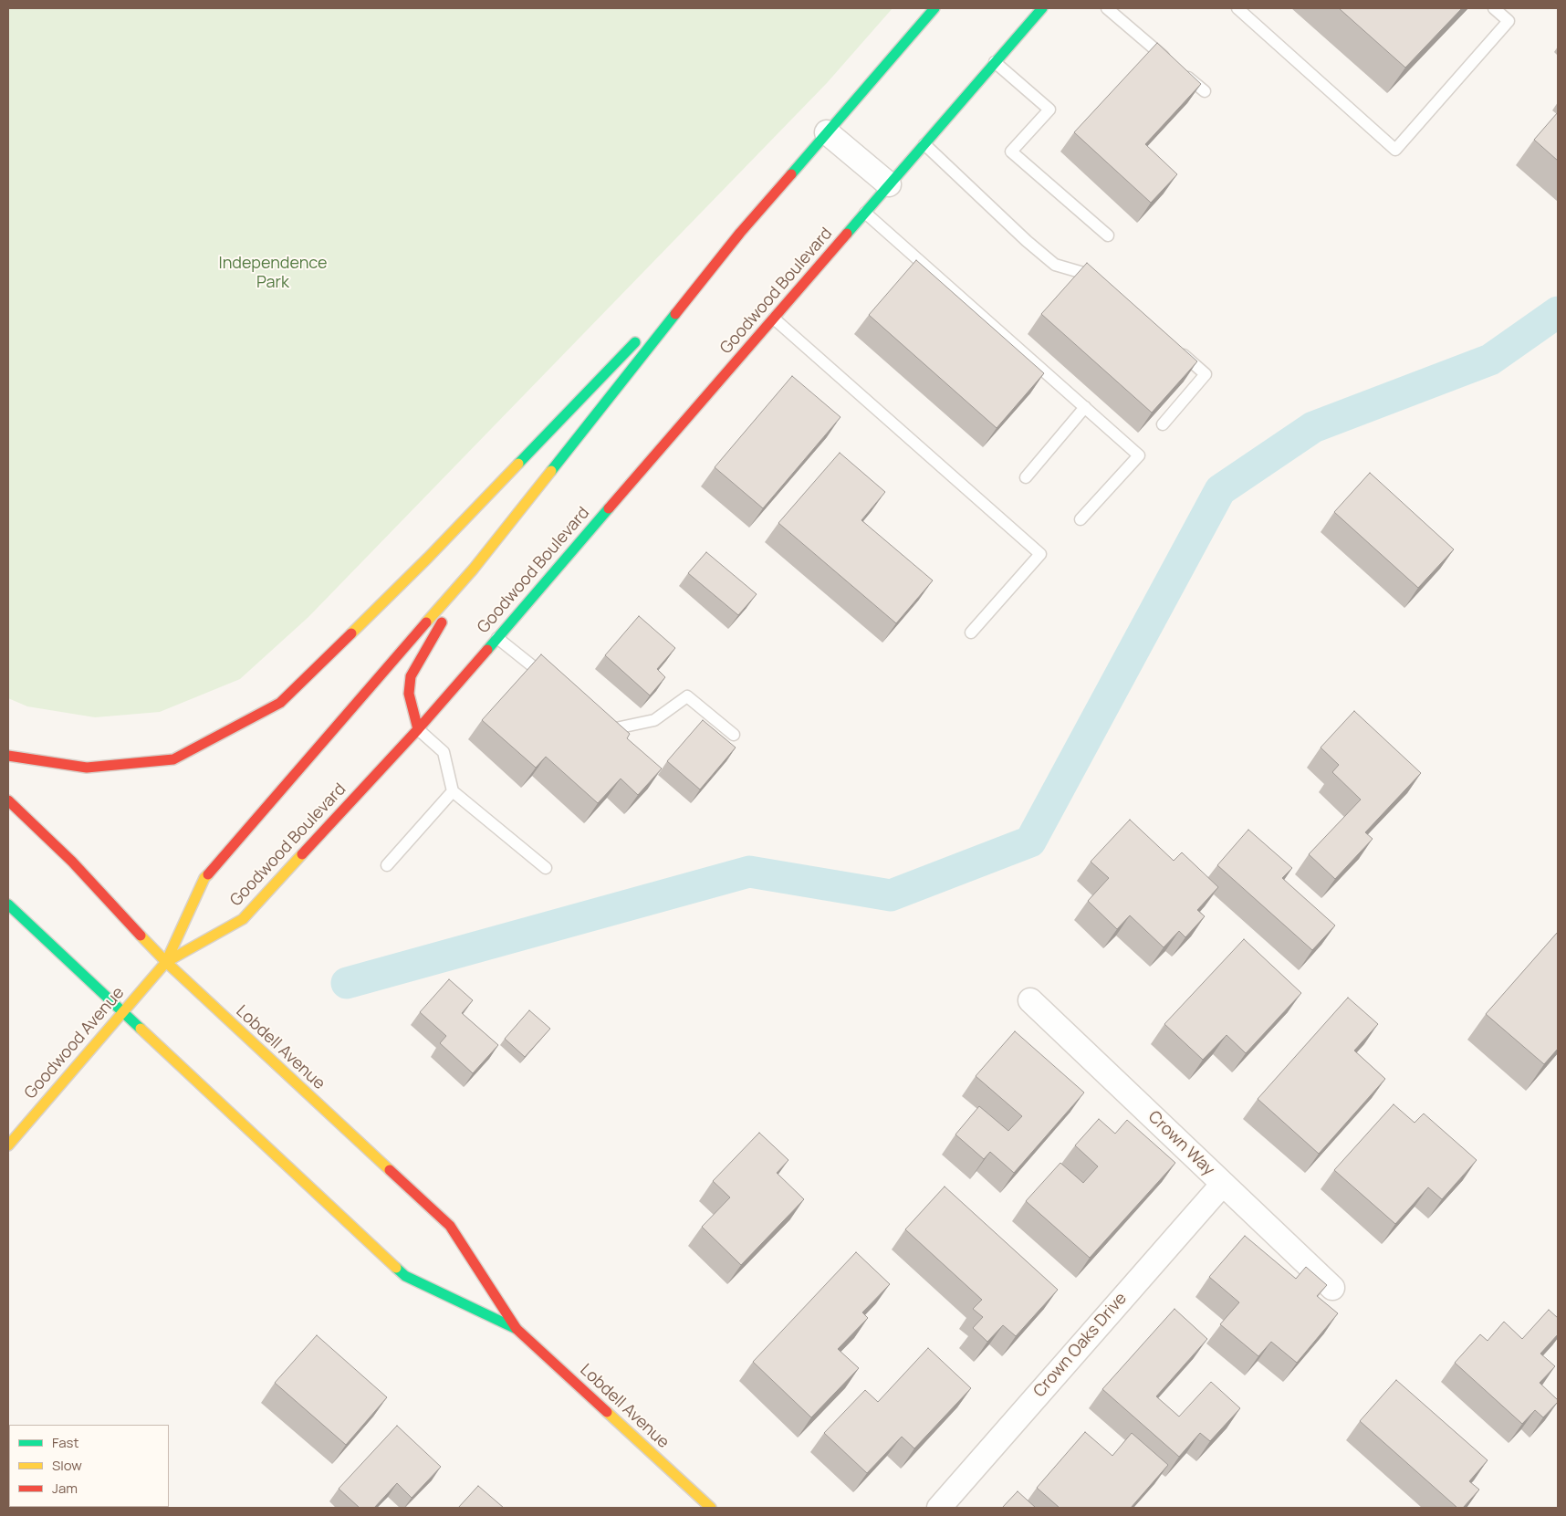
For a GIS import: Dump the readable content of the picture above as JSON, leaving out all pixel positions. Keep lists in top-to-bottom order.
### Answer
{
  "streets": {
    "main road": ["Goodwood Boulevard", "Goodwood Avenue", "Lobdell Avenue"],
    "street": ["Crown Way", "Crown Oaks Drive"]
  },
  "crossings": [
    ["Goodwood Boulevard", "Goodwood Avenue"],
    ["Goodwood Boulevard", "Lobdell Avenue"],
    ["Goodwood Avenue", "Lobdell Avenue"],
    ["Crown Way", "Crown Oaks Drive"]
  ],
  "parks": ["Independence Park"],
  "legend": ["Fast", "Slow", "Jam"]
}
